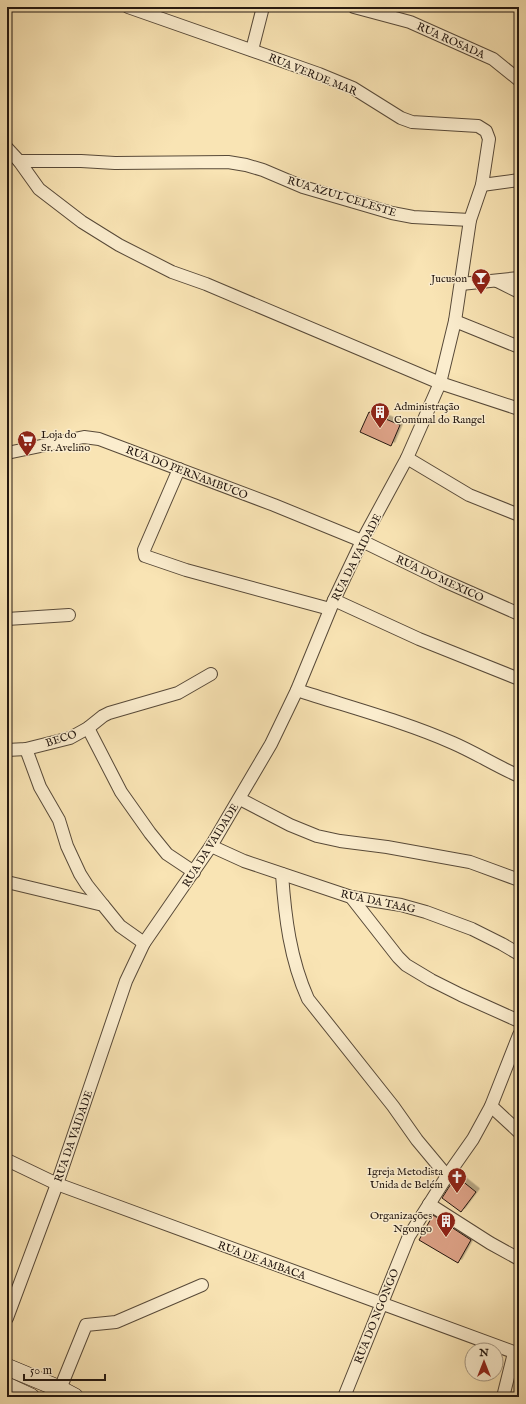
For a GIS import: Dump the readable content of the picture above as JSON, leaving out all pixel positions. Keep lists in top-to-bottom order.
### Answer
{
  "streets": {
    "street": [
      "RUA ROSADA",
      "RUA VERDE MAR",
      "RUA AZUL CELESTE",
      "RUA DO PERNAMBUCO",
      "RUA DA VAIDADE",
      "RUA DO MEXICO",
      "BECO",
      "RUA DA TAAG",
      "RUA DE AMBACA",
      "RUA DO NGONGO"
    ]
  },
  "crossings": [
    ["RUA VERDE MAR", "RUA DA VAIDADE"],
    ["RUA AZUL CELESTE", "RUA DA VAIDADE"],
    ["RUA DO PERNAMBUCO", "RUA DA VAIDADE"],
    ["RUA DO PERNAMBUCO", "RUA DO MEXICO"],
    ["RUA DA VAIDADE", "RUA DO MEXICO"],
    ["RUA DA VAIDADE", "BECO"],
    ["RUA DA VAIDADE", "RUA DA TAAG"],
    ["RUA DA VAIDADE", "RUA DE AMBACA"],
    ["RUA DE AMBACA", "RUA DO NGONGO"]
  ],
  "places": {
    "bar": ["Jucuson"],
    "building": ["Administração Comunal do Rangel", "Organizações Ngongo"],
    "supermarket": ["Loja do Sr. Avelino"],
    "church": ["Igreja Metodista Unida de Belém"]
  },
  "scale_bar": "50 m",
  "north": "top"
}
